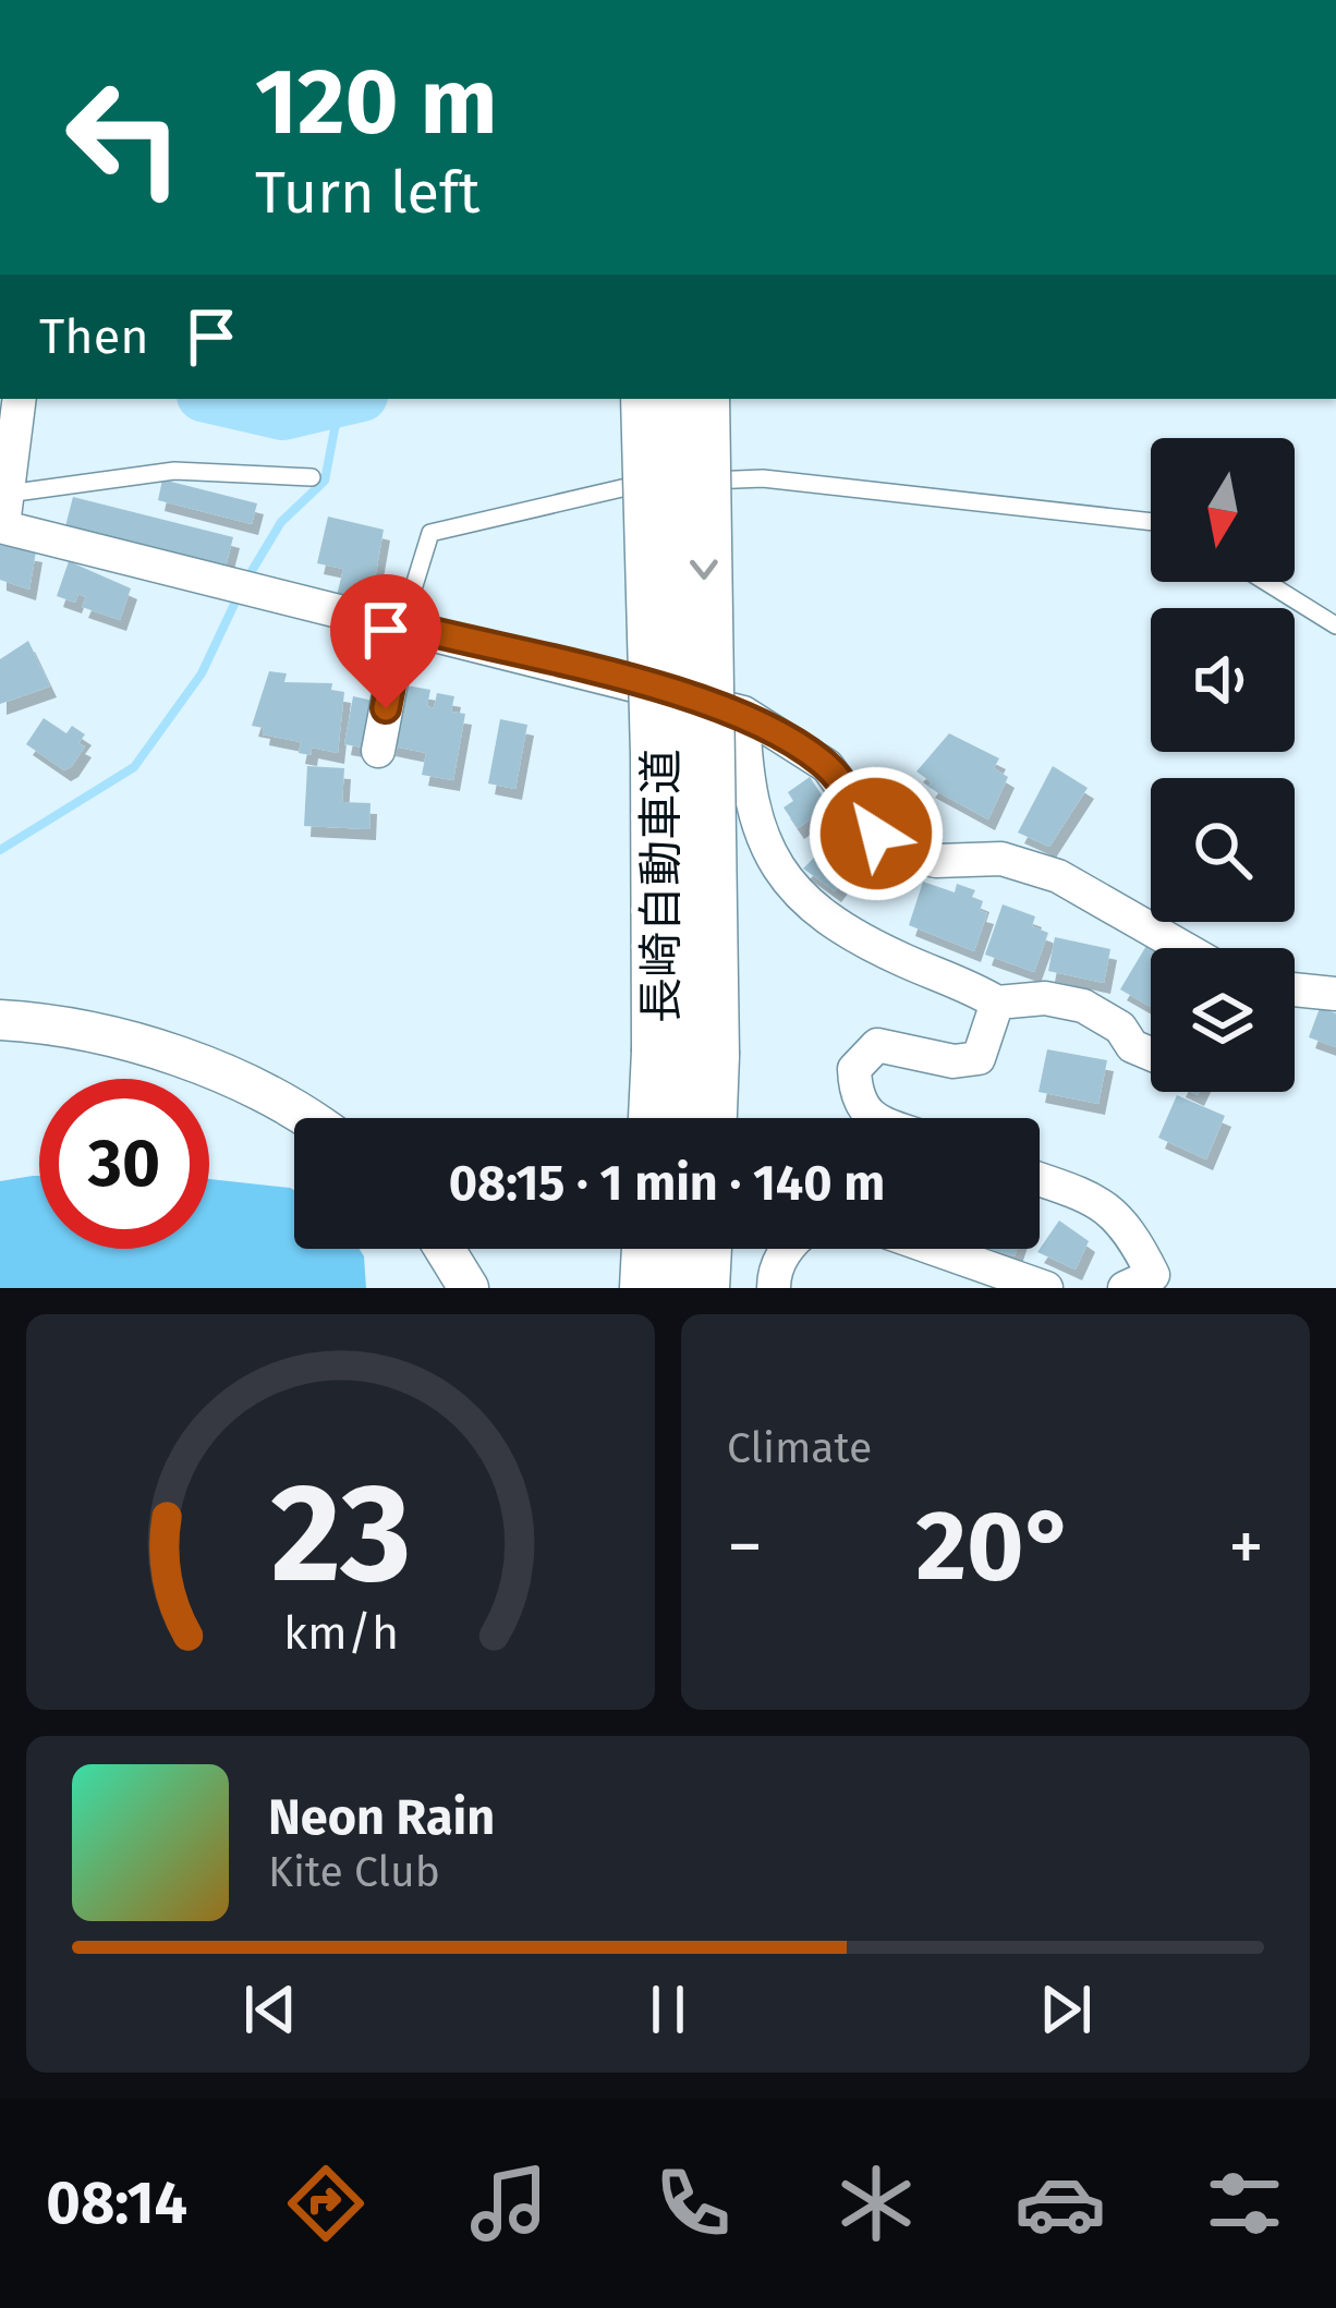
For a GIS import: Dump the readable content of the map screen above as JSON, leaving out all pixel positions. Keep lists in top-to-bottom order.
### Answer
{
  "streets": {
    "highway": ["長崎自動車道"]
  },
  "north": "bottom",
  "page": {
    "turn": ["120 m", "Turn left"],
    "then": "Then",
    "limit": "30",
    "trip": "08:15 · 1 min · 140 m",
    "tile": "Climate",
    "heat": ["−", "20°", "+"],
    "song": ["Neon Rain", "Kite Club"],
    "tabs": "08:14",
    "gauge": ["23", "km/h"]
  }
}
